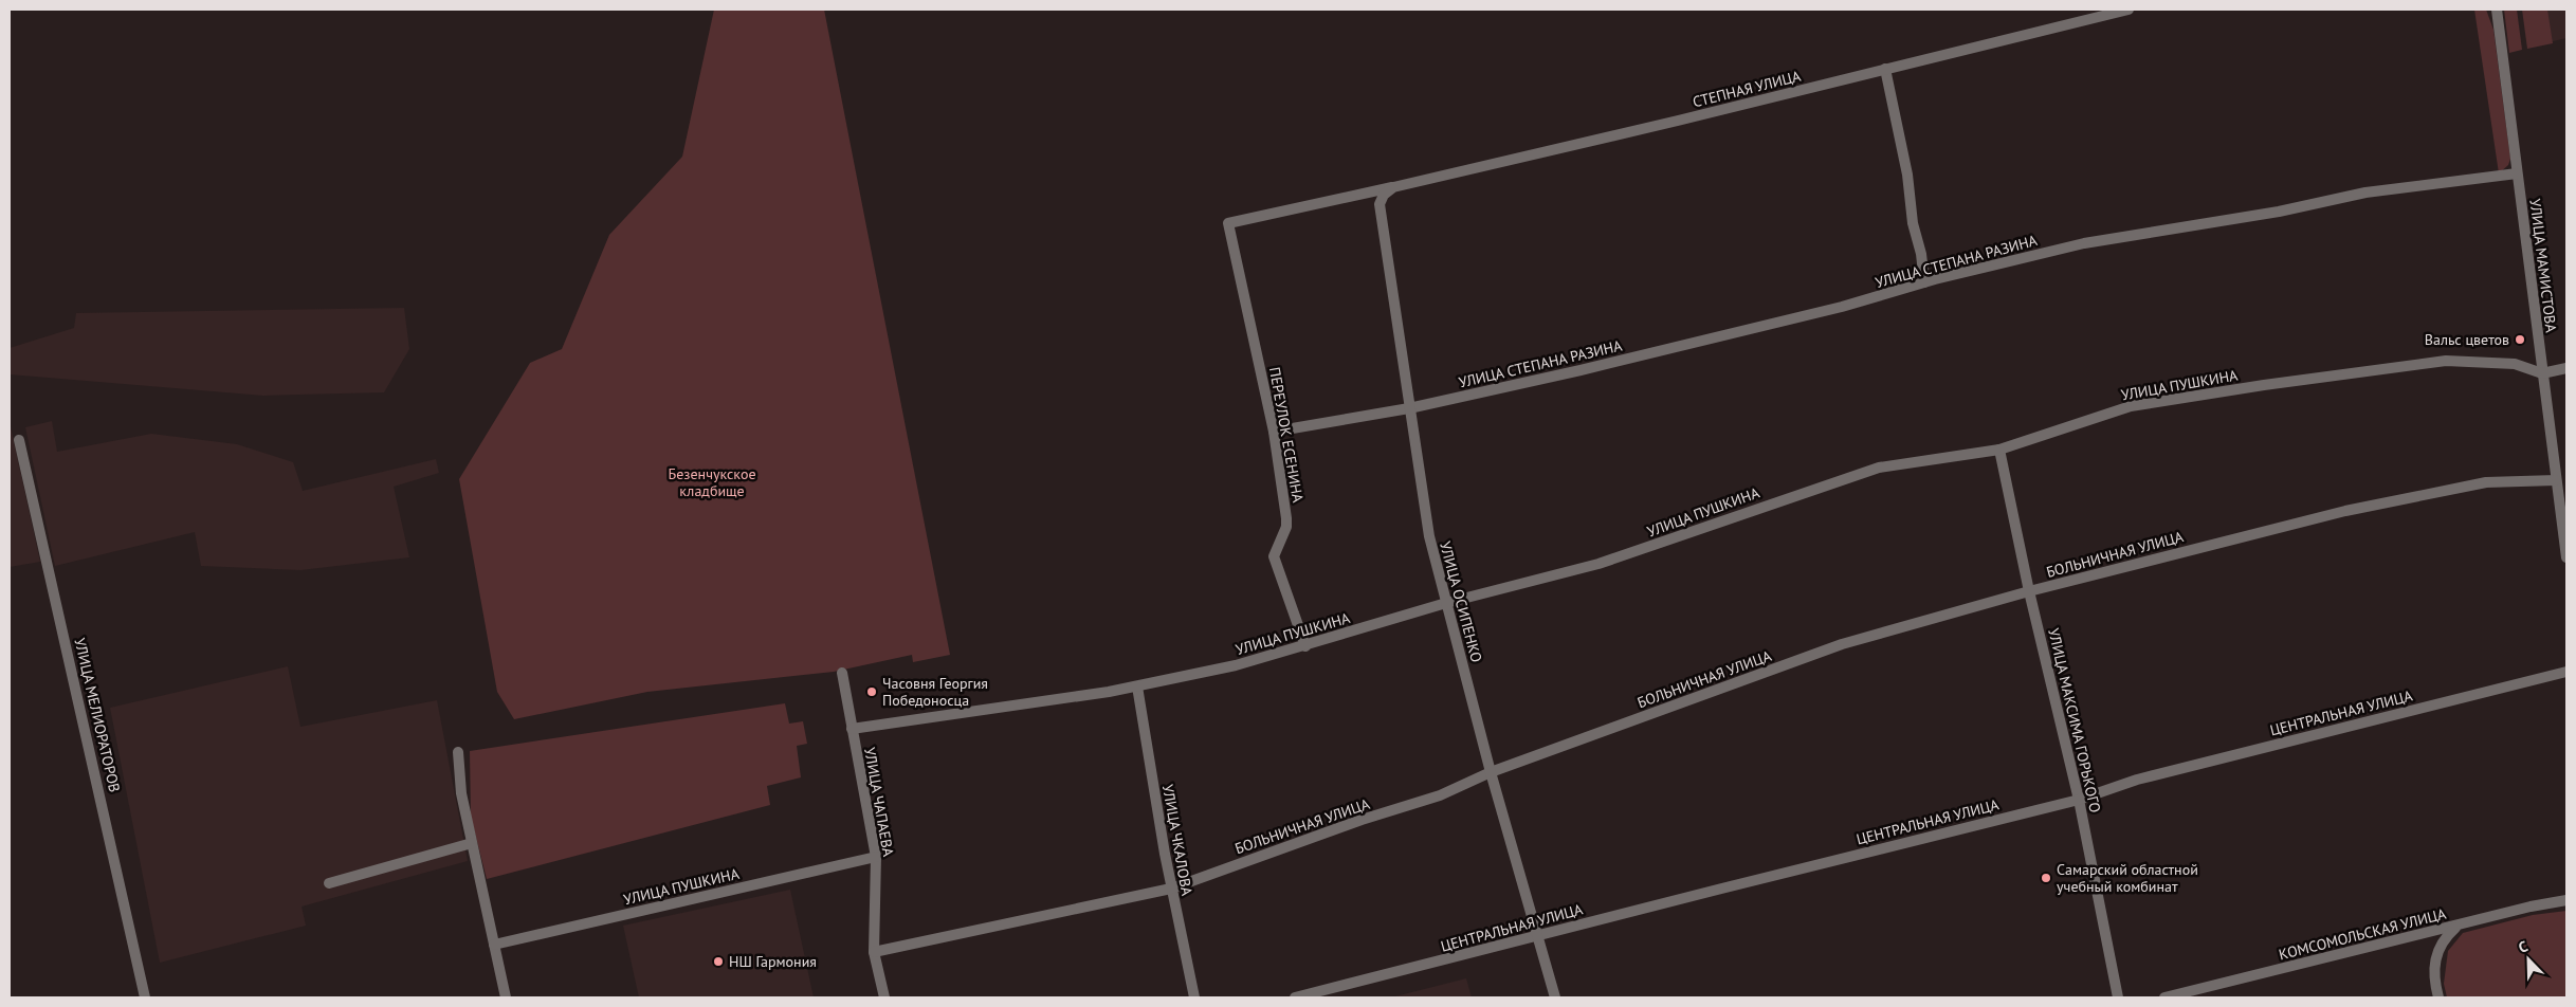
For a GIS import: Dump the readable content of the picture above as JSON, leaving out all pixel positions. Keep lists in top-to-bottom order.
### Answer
{
  "streets": {
    "street": [
      "СТЕПНАЯ УЛИЦА",
      "УЛИЦА СТЕПАНА РАЗИНА",
      "УЛИЦА МАМИСТОВА",
      "УЛИЦА ПУШКИНА",
      "ПЕРЕУЛОК ЕСЕНИНА",
      "БОЛЬНИЧНАЯ УЛИЦА",
      "УЛИЦА ОСИПЕНКО",
      "ЦЕНТРАЛЬНАЯ УЛИЦА",
      "УЛИЦА МЕЛИОРАТОРОВ",
      "УЛИЦА МАКСИМА ГОРЬКОГО",
      "УЛИЦА ЧАПАЕВА",
      "УЛИЦА ЧКАЛОВА",
      "КОМСОМОЛЬСКАЯ УЛИЦА"
    ]
  },
  "crossings": [
    ["СТЕПНАЯ УЛИЦА", "ПЕРЕУЛОК ЕСЕНИНА"],
    ["СТЕПНАЯ УЛИЦА", "УЛИЦА ОСИПЕНКО"],
    ["УЛИЦА СТЕПАНА РАЗИНА", "УЛИЦА МАМИСТОВА"],
    ["УЛИЦА СТЕПАНА РАЗИНА", "ПЕРЕУЛОК ЕСЕНИНА"],
    ["УЛИЦА СТЕПАНА РАЗИНА", "УЛИЦА ОСИПЕНКО"],
    ["УЛИЦА МАМИСТОВА", "УЛИЦА ПУШКИНА"],
    ["УЛИЦА МАМИСТОВА", "БОЛЬНИЧНАЯ УЛИЦА"],
    ["УЛИЦА ПУШКИНА", "ПЕРЕУЛОК ЕСЕНИНА"],
    ["УЛИЦА ПУШКИНА", "УЛИЦА ОСИПЕНКО"],
    ["УЛИЦА ПУШКИНА", "УЛИЦА МАКСИМА ГОРЬКОГО"],
    ["УЛИЦА ПУШКИНА", "УЛИЦА ЧАПАЕВА"],
    ["УЛИЦА ПУШКИНА", "УЛИЦА ЧКАЛОВА"],
    ["БОЛЬНИЧНАЯ УЛИЦА", "УЛИЦА ОСИПЕНКО"],
    ["БОЛЬНИЧНАЯ УЛИЦА", "УЛИЦА МАКСИМА ГОРЬКОГО"],
    ["БОЛЬНИЧНАЯ УЛИЦА", "УЛИЦА ЧАПАЕВА"],
    ["БОЛЬНИЧНАЯ УЛИЦА", "УЛИЦА ЧКАЛОВА"],
    ["УЛИЦА ОСИПЕНКО", "ЦЕНТРАЛЬНАЯ УЛИЦА"],
    ["ЦЕНТРАЛЬНАЯ УЛИЦА", "УЛИЦА МАКСИМА ГОРЬКОГО"]
  ],
  "parks": ["Безенчукское кладбище"],
  "places": [
    "Вальс цветов",
    "Часовня Георгия Победоносца",
    "Самарский областной учебный комбинат",
    "НШ Гармония"
  ],
  "north": "top left"
}
